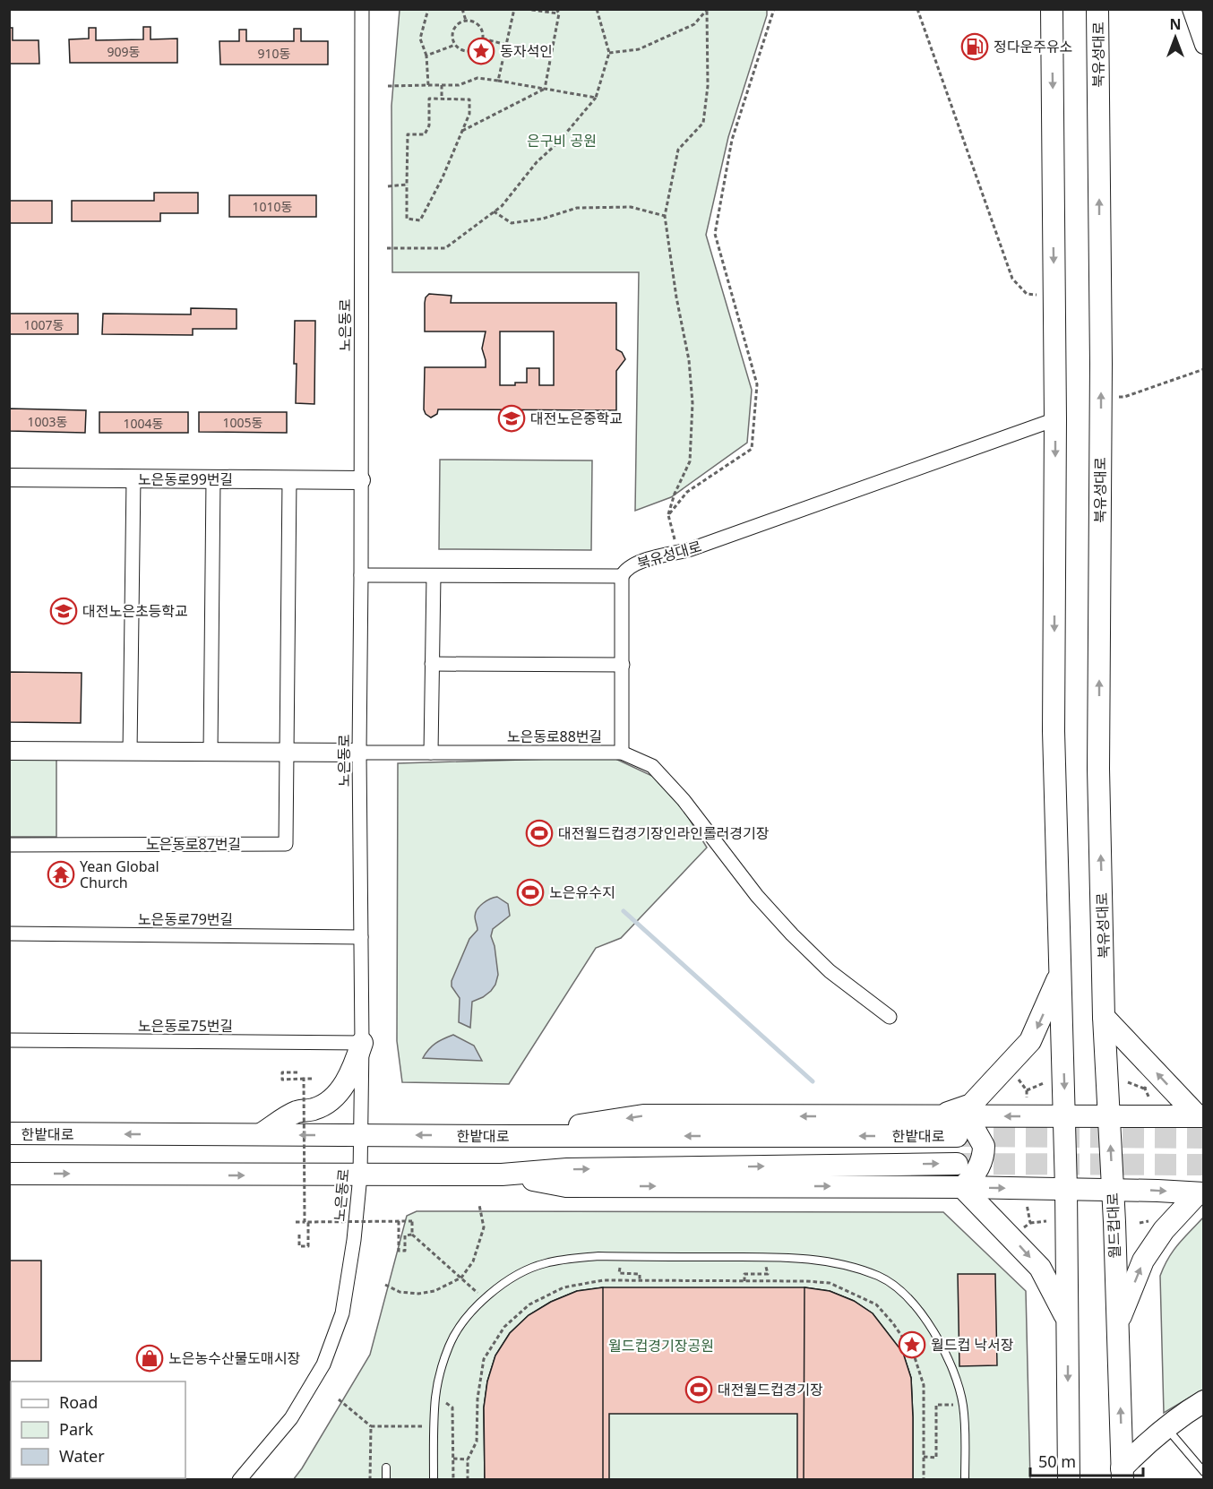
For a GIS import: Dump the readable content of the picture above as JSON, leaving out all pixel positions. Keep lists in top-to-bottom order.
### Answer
{
  "streets": {
    "main road": ["북유성대로", "한밭대로", "월드컵대로"],
    "street": [
      "노은동로",
      "노은동로99번길",
      "노은동로88번길",
      "노은동로87번길",
      "노은동로79번길",
      "노은동로75번길"
    ]
  },
  "crossings": [
    ["북유성대로", "노은동로88번길"],
    ["북유성대로", "월드컵대로"],
    ["노은동로", "노은동로99번길"],
    ["노은동로", "노은동로88번길"],
    ["노은동로", "노은동로79번길"],
    ["노은동로", "노은동로75번길"],
    ["노은동로", "한밭대로"],
    ["노은동로99번길", "노은동로87번길"]
  ],
  "parks": ["은구비 공원", "월드컵경기장공원"],
  "places": {
    "fuel station": ["정다운주유소"],
    "place": ["동자석인", "월드컵 낙서장"],
    "school or university": ["대전노은중학교", "대전노은초등학교"],
    "sports": ["대전월드컵경기장인라인롤러경기장", "노은유수지", "대전월드컵경기장"],
    "temple": ["Yean Global Church"],
    "shop": ["노은농수산물도매시장"]
  },
  "house_numbers": [
    "909동",
    "910동",
    "1010동",
    "1007동",
    "1003동",
    "1005동",
    "1004동"
  ],
  "legend": ["Road", "Park", "Water"],
  "scale_bar": "50 m",
  "north": "top"
}
